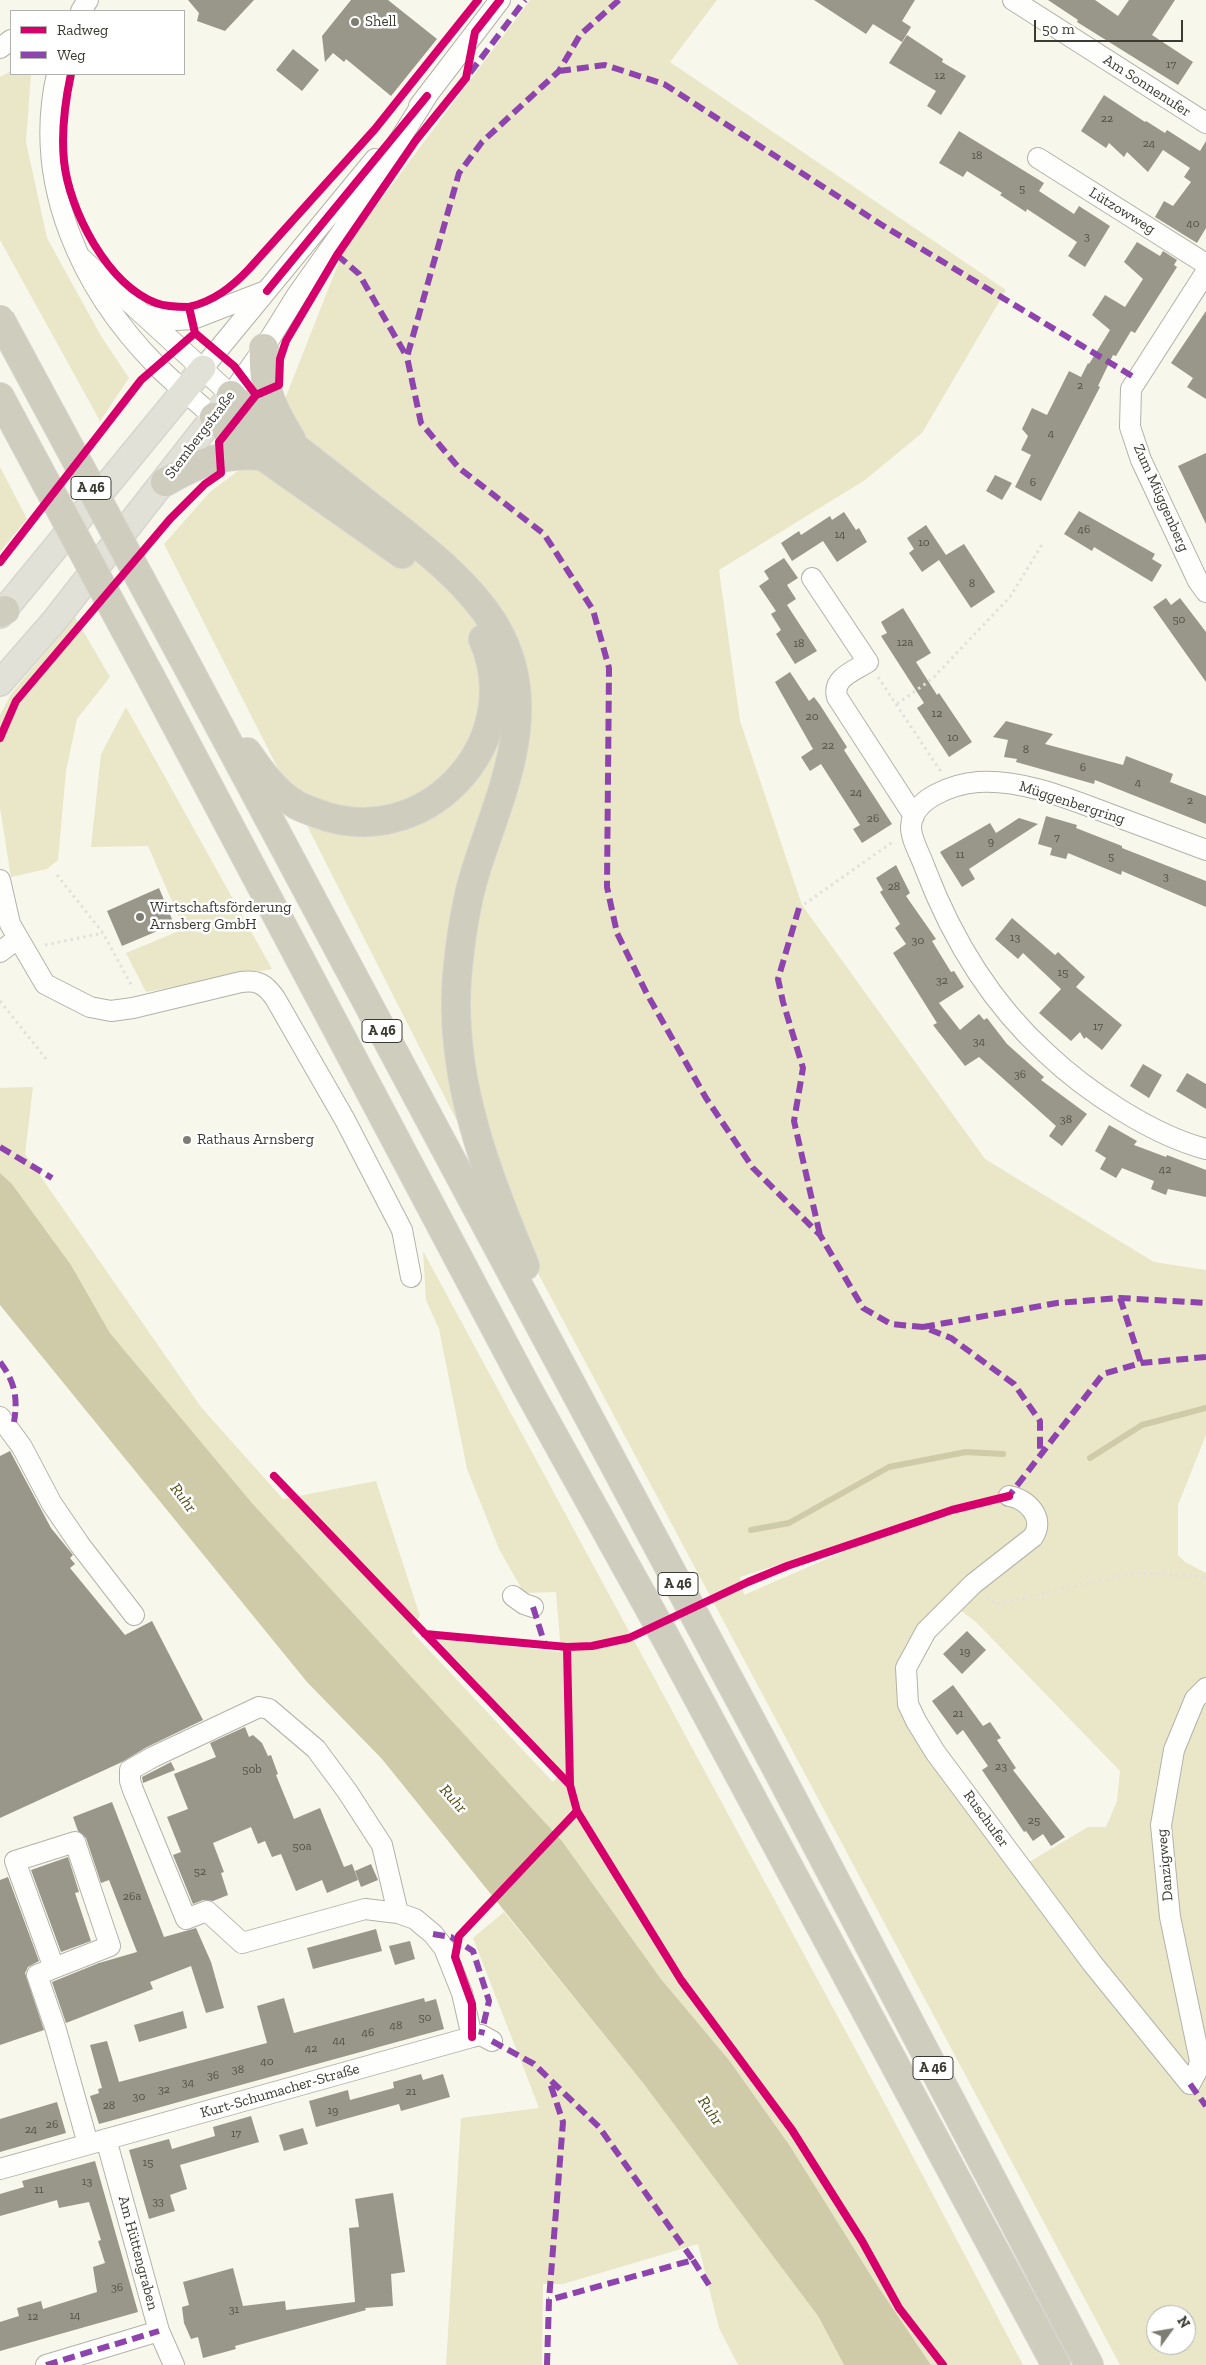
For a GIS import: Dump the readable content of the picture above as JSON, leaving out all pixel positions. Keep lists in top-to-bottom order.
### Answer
{
  "streets": {
    "highway": ["A 46"],
    "main road": ["Stembergstraße"],
    "street": [
      "Am Sonnenufer",
      "Lützowweg",
      "Zum Müggenberg",
      "Müggenbergring",
      "Ruschufer",
      "Danzigweg",
      "Kurt-Schumacher-Straße",
      "Am Hüttengraben"
    ]
  },
  "crossings": [
    ["Ruschufer", "Danzigweg"],
    ["Kurt-Schumacher-Straße", "Am Hüttengraben"]
  ],
  "water": ["Ruhr"],
  "places": ["Shell", "Wirtschaftsförderung Arnsberg GmbH", "Rathaus Arnsberg"],
  "house_numbers": [
    "17",
    "12",
    "22",
    "24",
    "18",
    "5",
    "40",
    "3",
    "2",
    "4",
    "6",
    "46",
    "14",
    "10",
    "8",
    "50",
    "12a",
    "18",
    "12",
    "20",
    "10",
    "22",
    "8",
    "6",
    "4",
    "24",
    "2",
    "26",
    "7",
    "9",
    "11",
    "5",
    "3",
    "28",
    "13",
    "30",
    "15",
    "32",
    "17",
    "34",
    "36",
    "38",
    "42",
    "19",
    "21",
    "23",
    "50b",
    "25",
    "50a",
    "52",
    "26a",
    "50",
    "48",
    "46",
    "44",
    "42",
    "40",
    "38",
    "36",
    "34",
    "32",
    "21",
    "30",
    "28",
    "19",
    "26",
    "24",
    "17",
    "15",
    "13",
    "11",
    "33",
    "36",
    "31",
    "14",
    "12"
  ],
  "legend": ["Radweg", "Weg"],
  "scale_bar": "50 m",
  "north": "top right"
}
